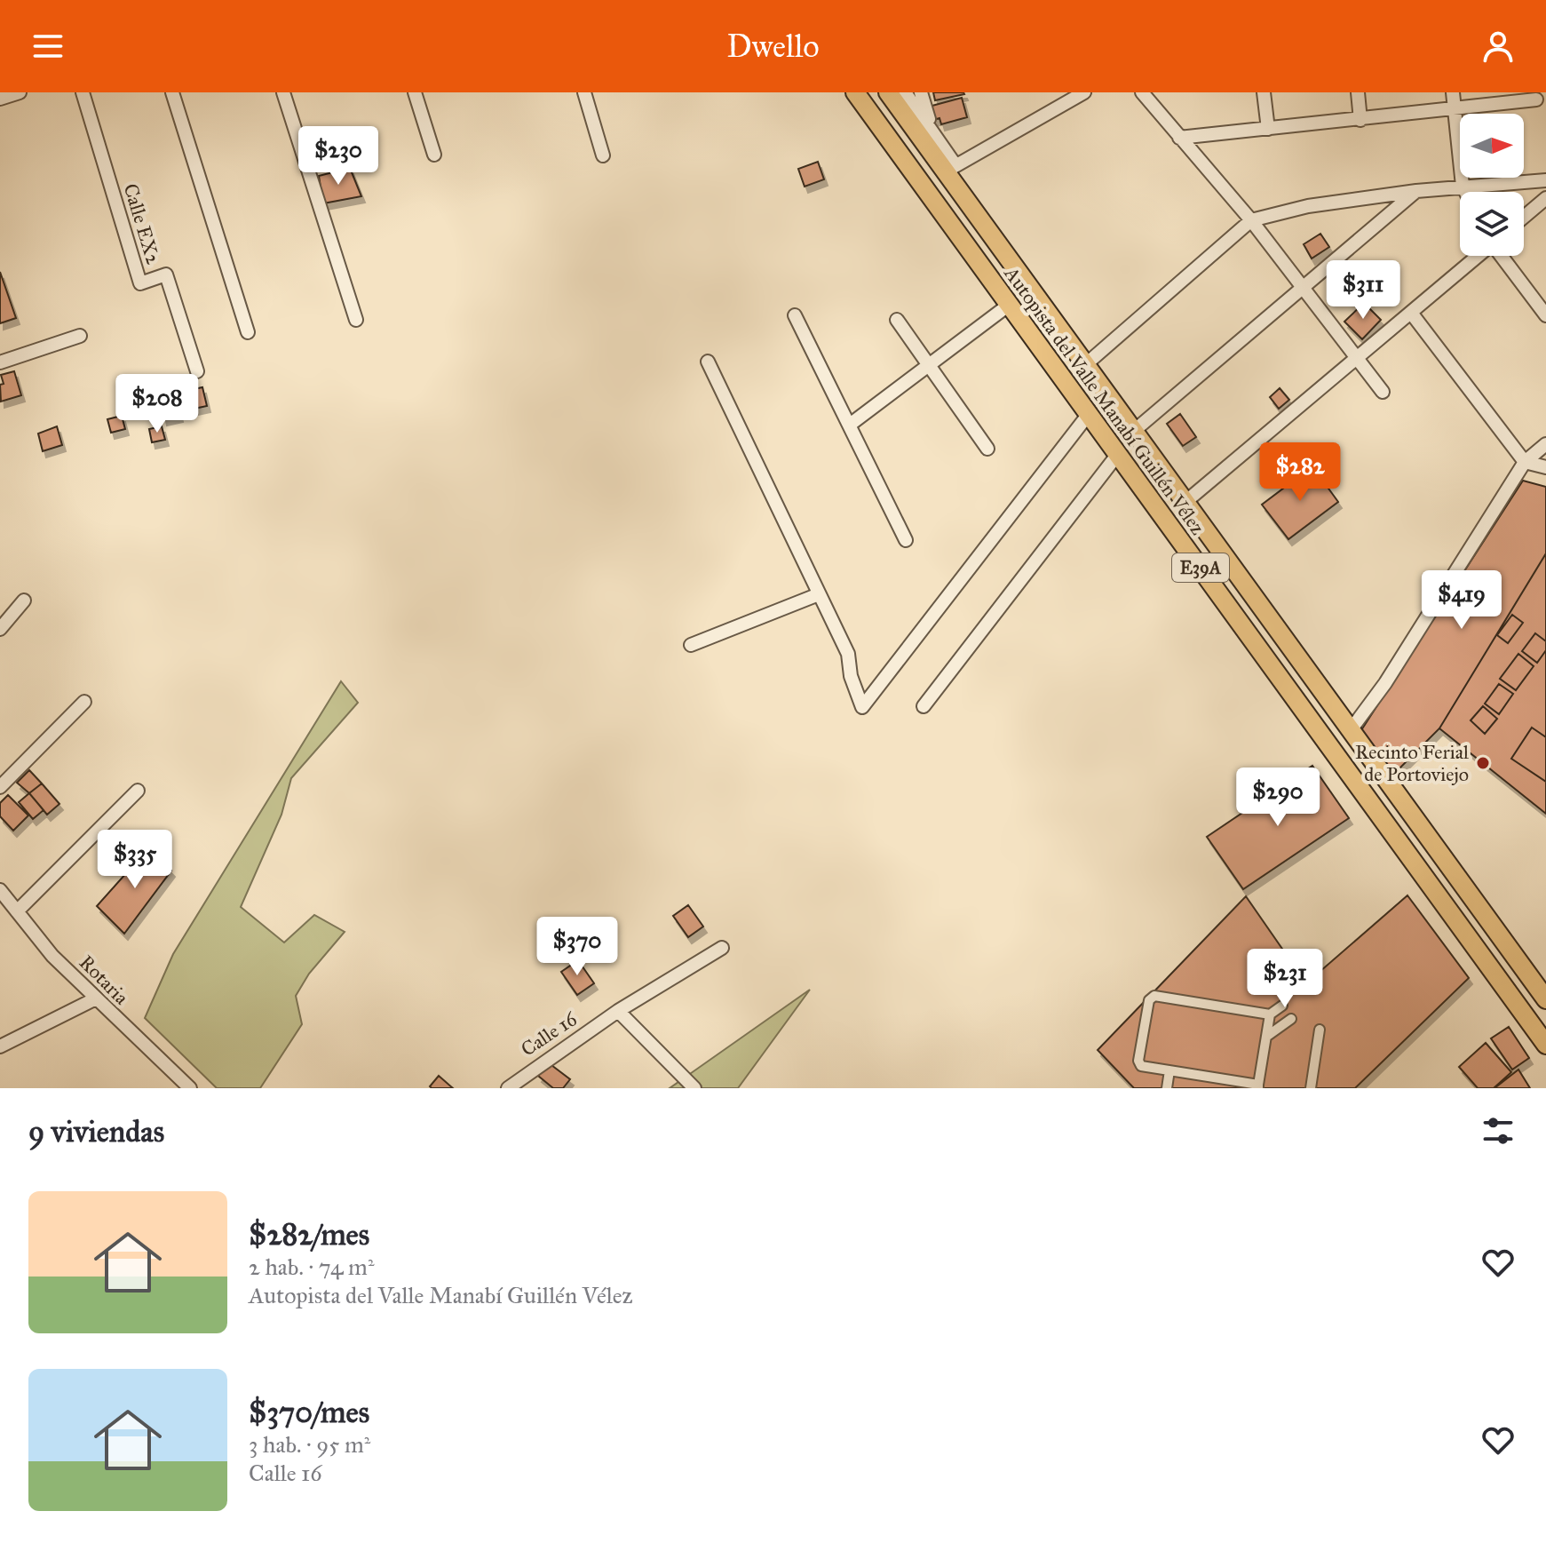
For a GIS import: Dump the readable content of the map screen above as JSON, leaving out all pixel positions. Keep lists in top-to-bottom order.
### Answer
{
  "streets": {
    "main road": ["Autopista del Valle Manabí Guillén Vélez", "E39A"],
    "street": ["Calle EX2", "Rotaria", "Calle 16"]
  },
  "places": ["Recinto Ferial de Portoviejo"],
  "north": "right",
  "page": {
    "header": "Dwello",
    "price": [
      "$230",
      "$311",
      "$208",
      "$282",
      "$419",
      "$290",
      "$335",
      "$370",
      "$231"
    ],
    "heading": "9 viviendas",
    "list": [
      {
        "name": "$282/mes",
        "note": "2 hab. · 74 m² · Autopista del Valle Manabí Guillén Vélez"
      },
      {
        "name": "$370/mes",
        "note": "3 hab. · 95 m² · Calle 16"
      }
    ]
  }
}
